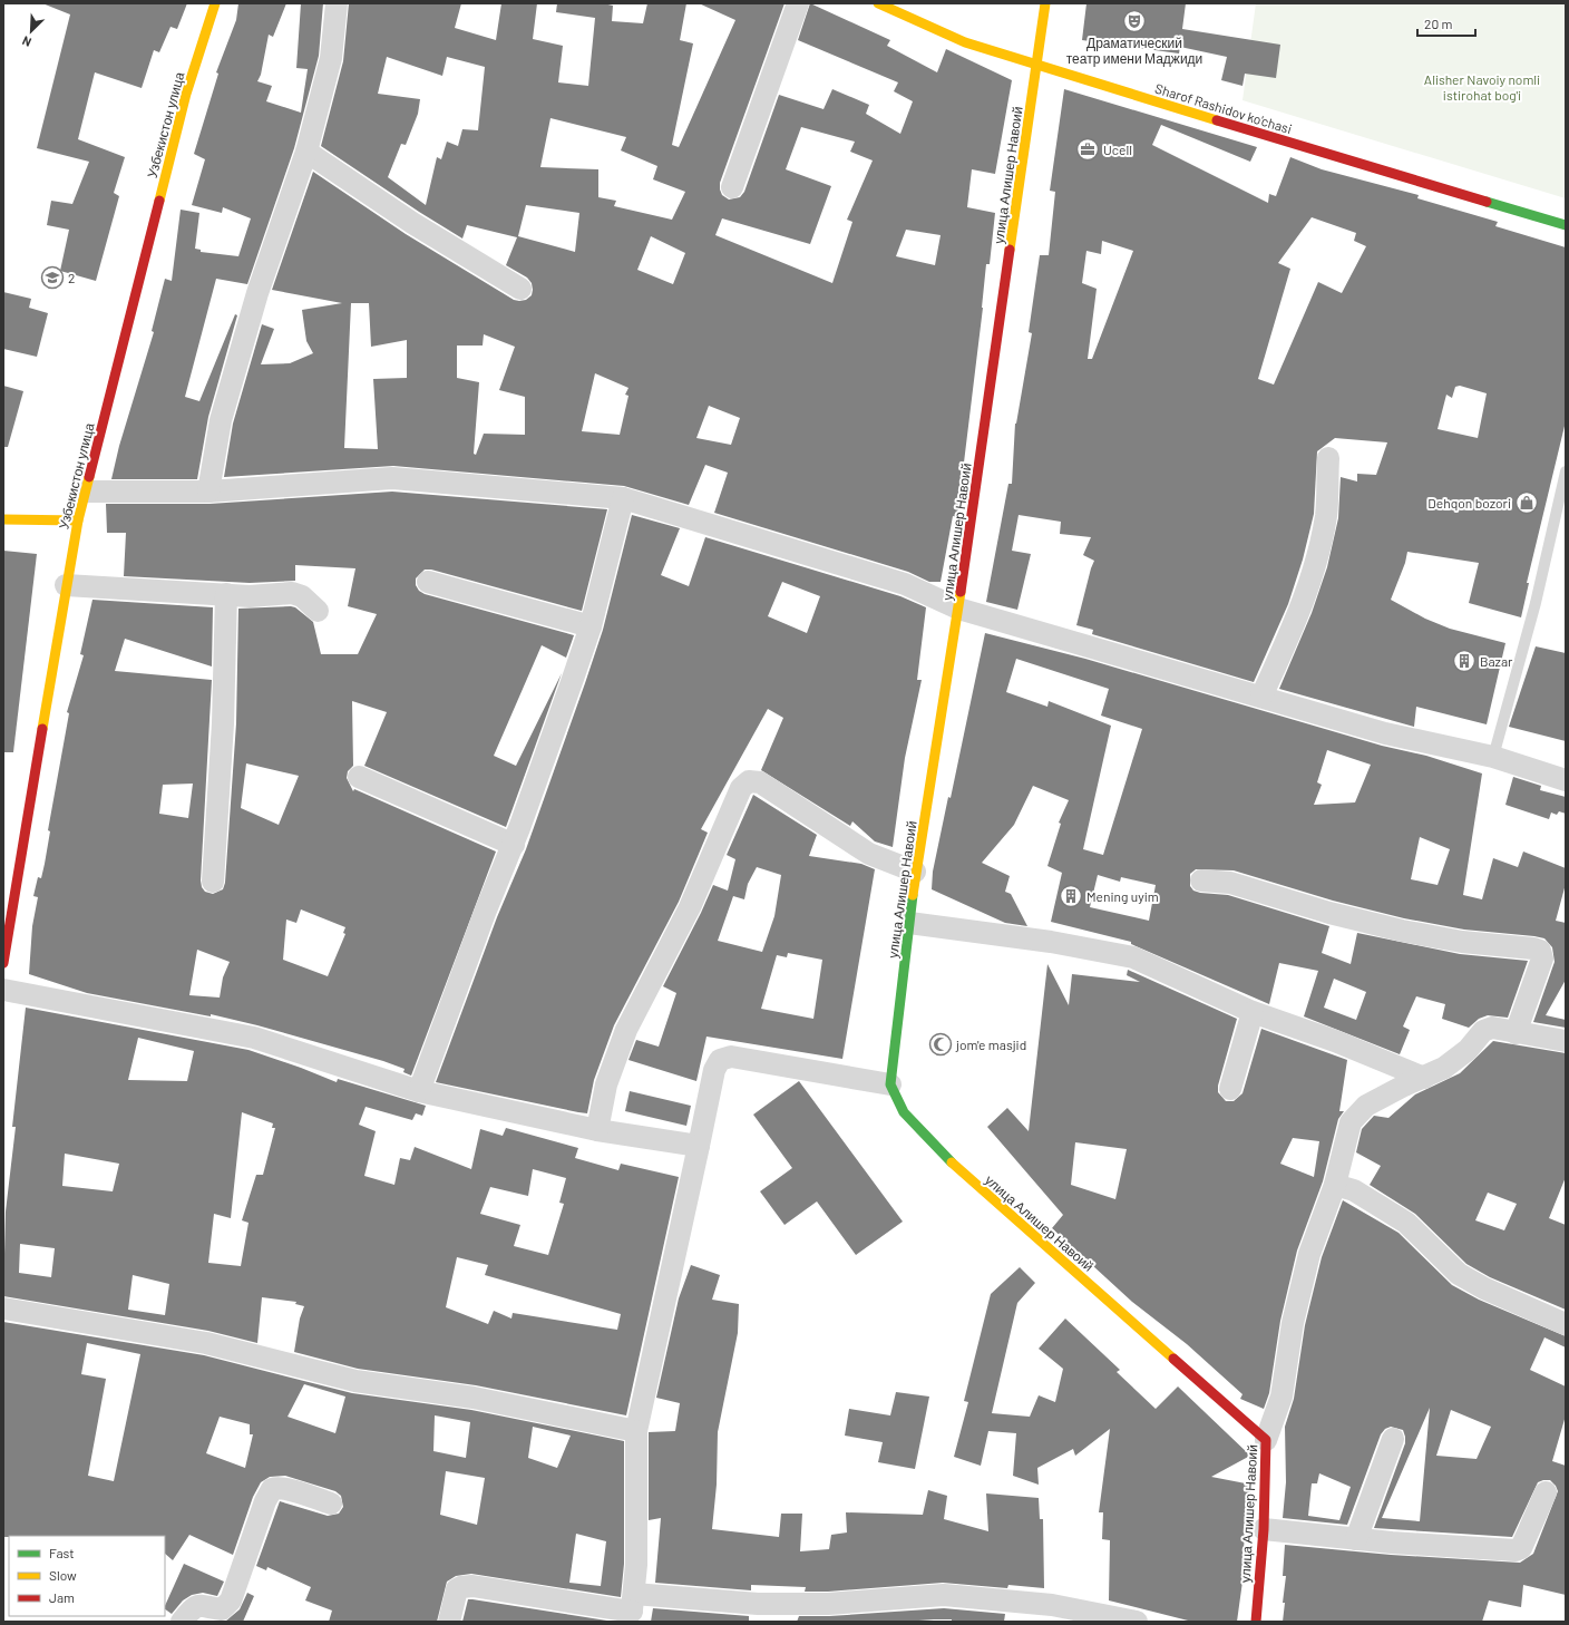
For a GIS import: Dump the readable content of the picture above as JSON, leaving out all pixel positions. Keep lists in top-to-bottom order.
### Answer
{
  "streets": {
    "main road": ["Sharof Rashidov ko'chasi", "Узбекистон улица", "улица Алишер Навоий"]
  },
  "crossings": [
    ["Sharof Rashidov ko'chasi", "улица Алишер Навоий"]
  ],
  "parks": ["Alisher Navoiy nomli istirohat bog'i"],
  "places": {
    "theatre": ["Драматический театр имени Маджиди"],
    "office": ["Ucell"],
    "school or university": ["2"],
    "shop": ["Dehqon bozori"],
    "building": ["Bazar", "Mening uyim"],
    "mosque": ["jom'e masjid"]
  },
  "legend": ["Fast", "Slow", "Jam"],
  "scale_bar": "20 m",
  "north": "bottom left"
}
